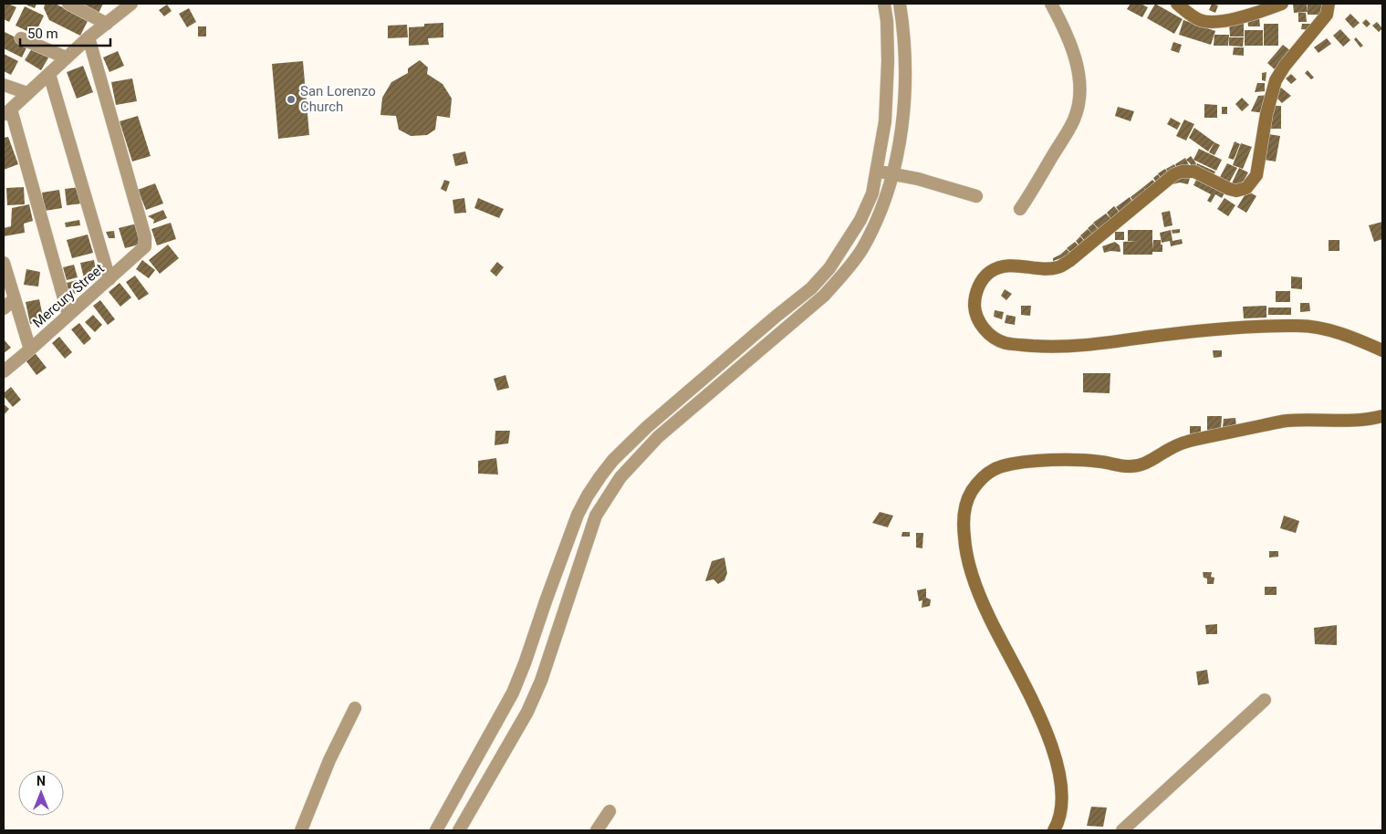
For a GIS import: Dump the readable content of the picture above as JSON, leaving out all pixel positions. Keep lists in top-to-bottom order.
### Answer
{
  "streets": {
    "street": ["Mercury Street"]
  },
  "places": ["San Lorenzo Church"],
  "scale_bar": "50 m",
  "north": "top"
}
